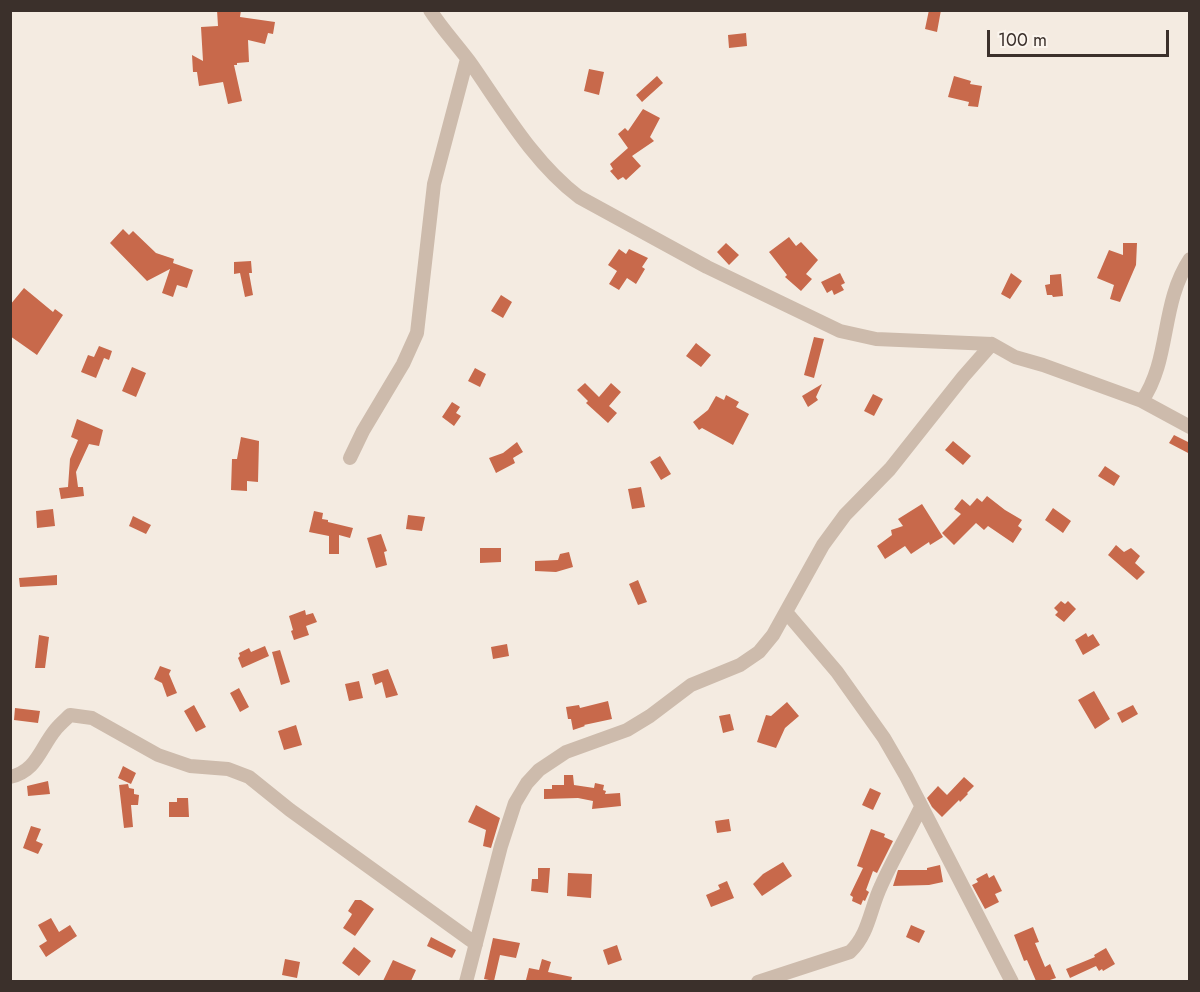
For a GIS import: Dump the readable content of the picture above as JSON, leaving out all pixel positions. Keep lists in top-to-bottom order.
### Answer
{
  "scale_bar": "100 m"
}
